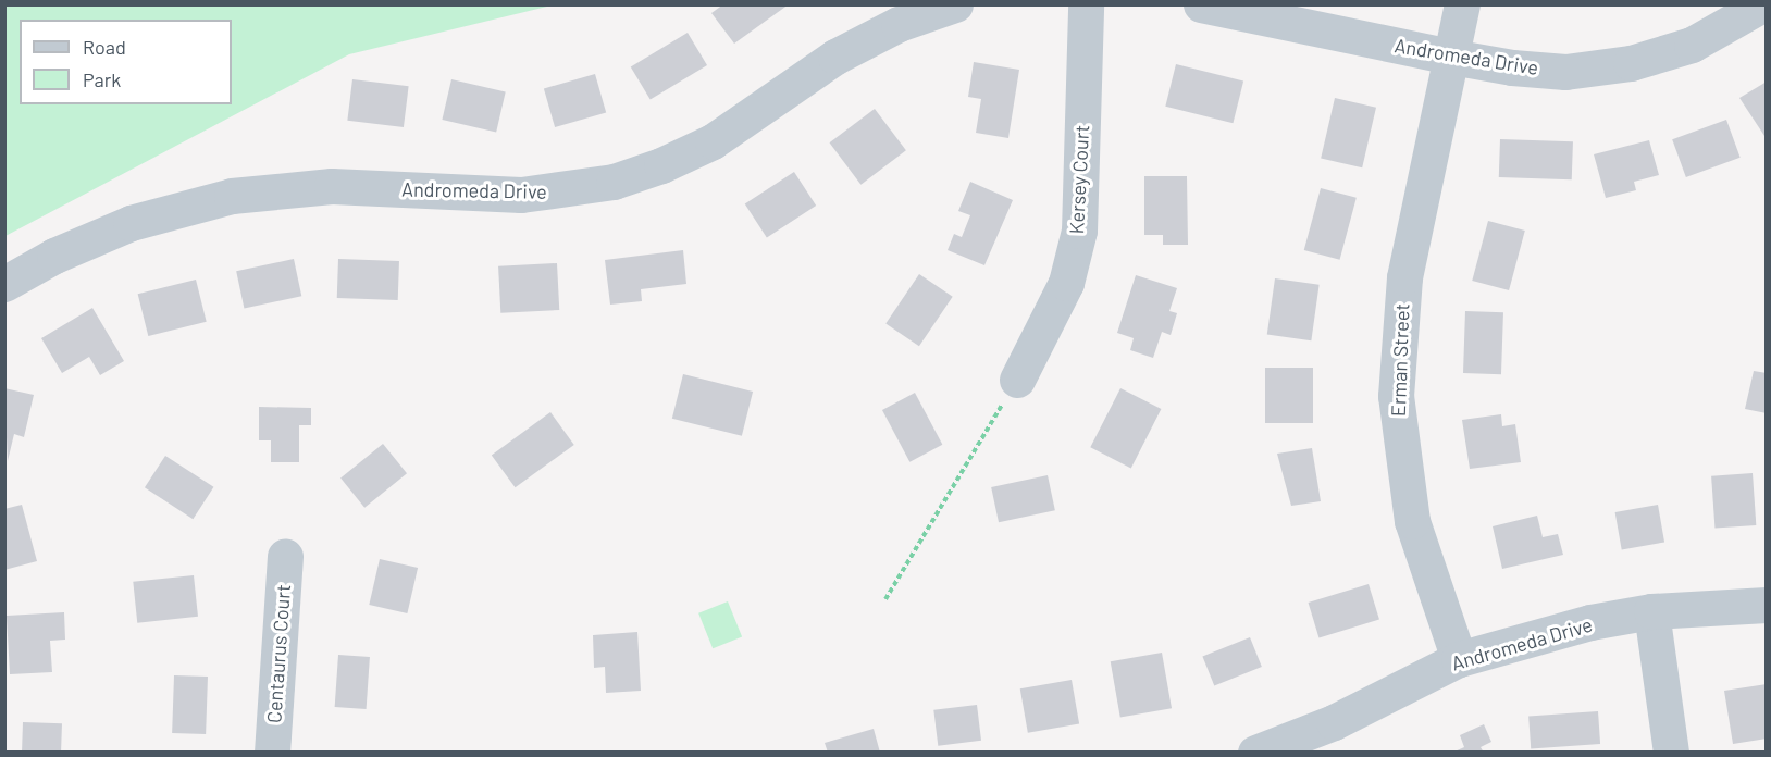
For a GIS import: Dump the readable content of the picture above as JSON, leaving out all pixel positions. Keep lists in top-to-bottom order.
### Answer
{
  "streets": {
    "street": [
      "Andromeda Drive",
      "Kersey Court",
      "Erman Street",
      "Centaurus Court"
    ]
  },
  "crossings": [
    ["Andromeda Drive", "Erman Street"]
  ],
  "legend": ["Road", "Park"]
}
